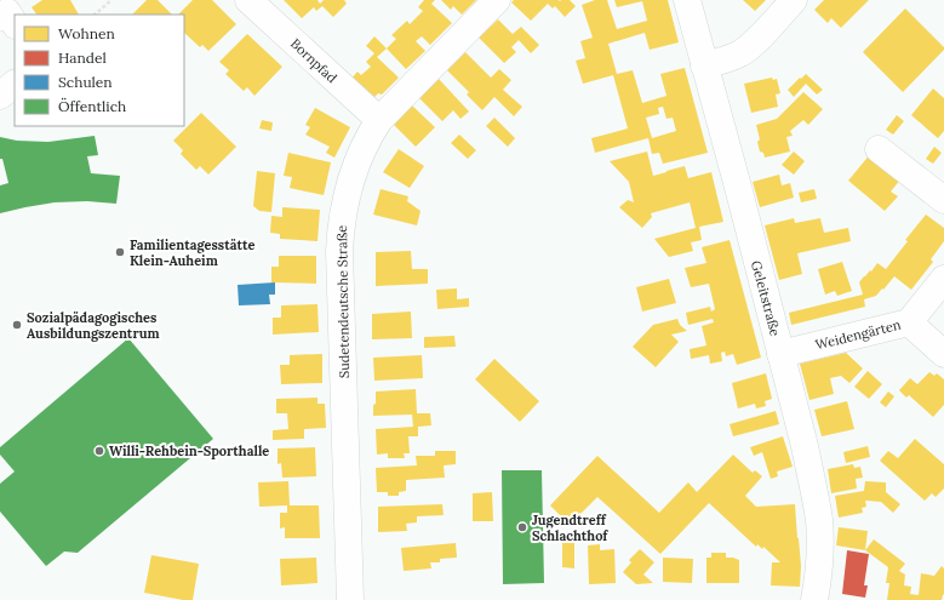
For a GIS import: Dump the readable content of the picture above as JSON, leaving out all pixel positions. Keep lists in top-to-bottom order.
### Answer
{
  "streets": {
    "street": [
      "Bornpfad",
      "Geleitstraße",
      "Sudetendeutsche Straße",
      "Weidengärten"
    ]
  },
  "crossings": [
    ["Bornpfad", "Sudetendeutsche Straße"],
    ["Geleitstraße", "Weidengärten"]
  ],
  "places": [
    "Familientagesstätte Klein-Auheim",
    "Sozialpädagogisches Ausbildungszentrum",
    "Willi-Rehbein-Sporthalle",
    "Jugendtreff Schlachthof"
  ],
  "legend": [
    "Wohnen",
    "Handel",
    "Schulen",
    "Öffentlich"
  ]
}
